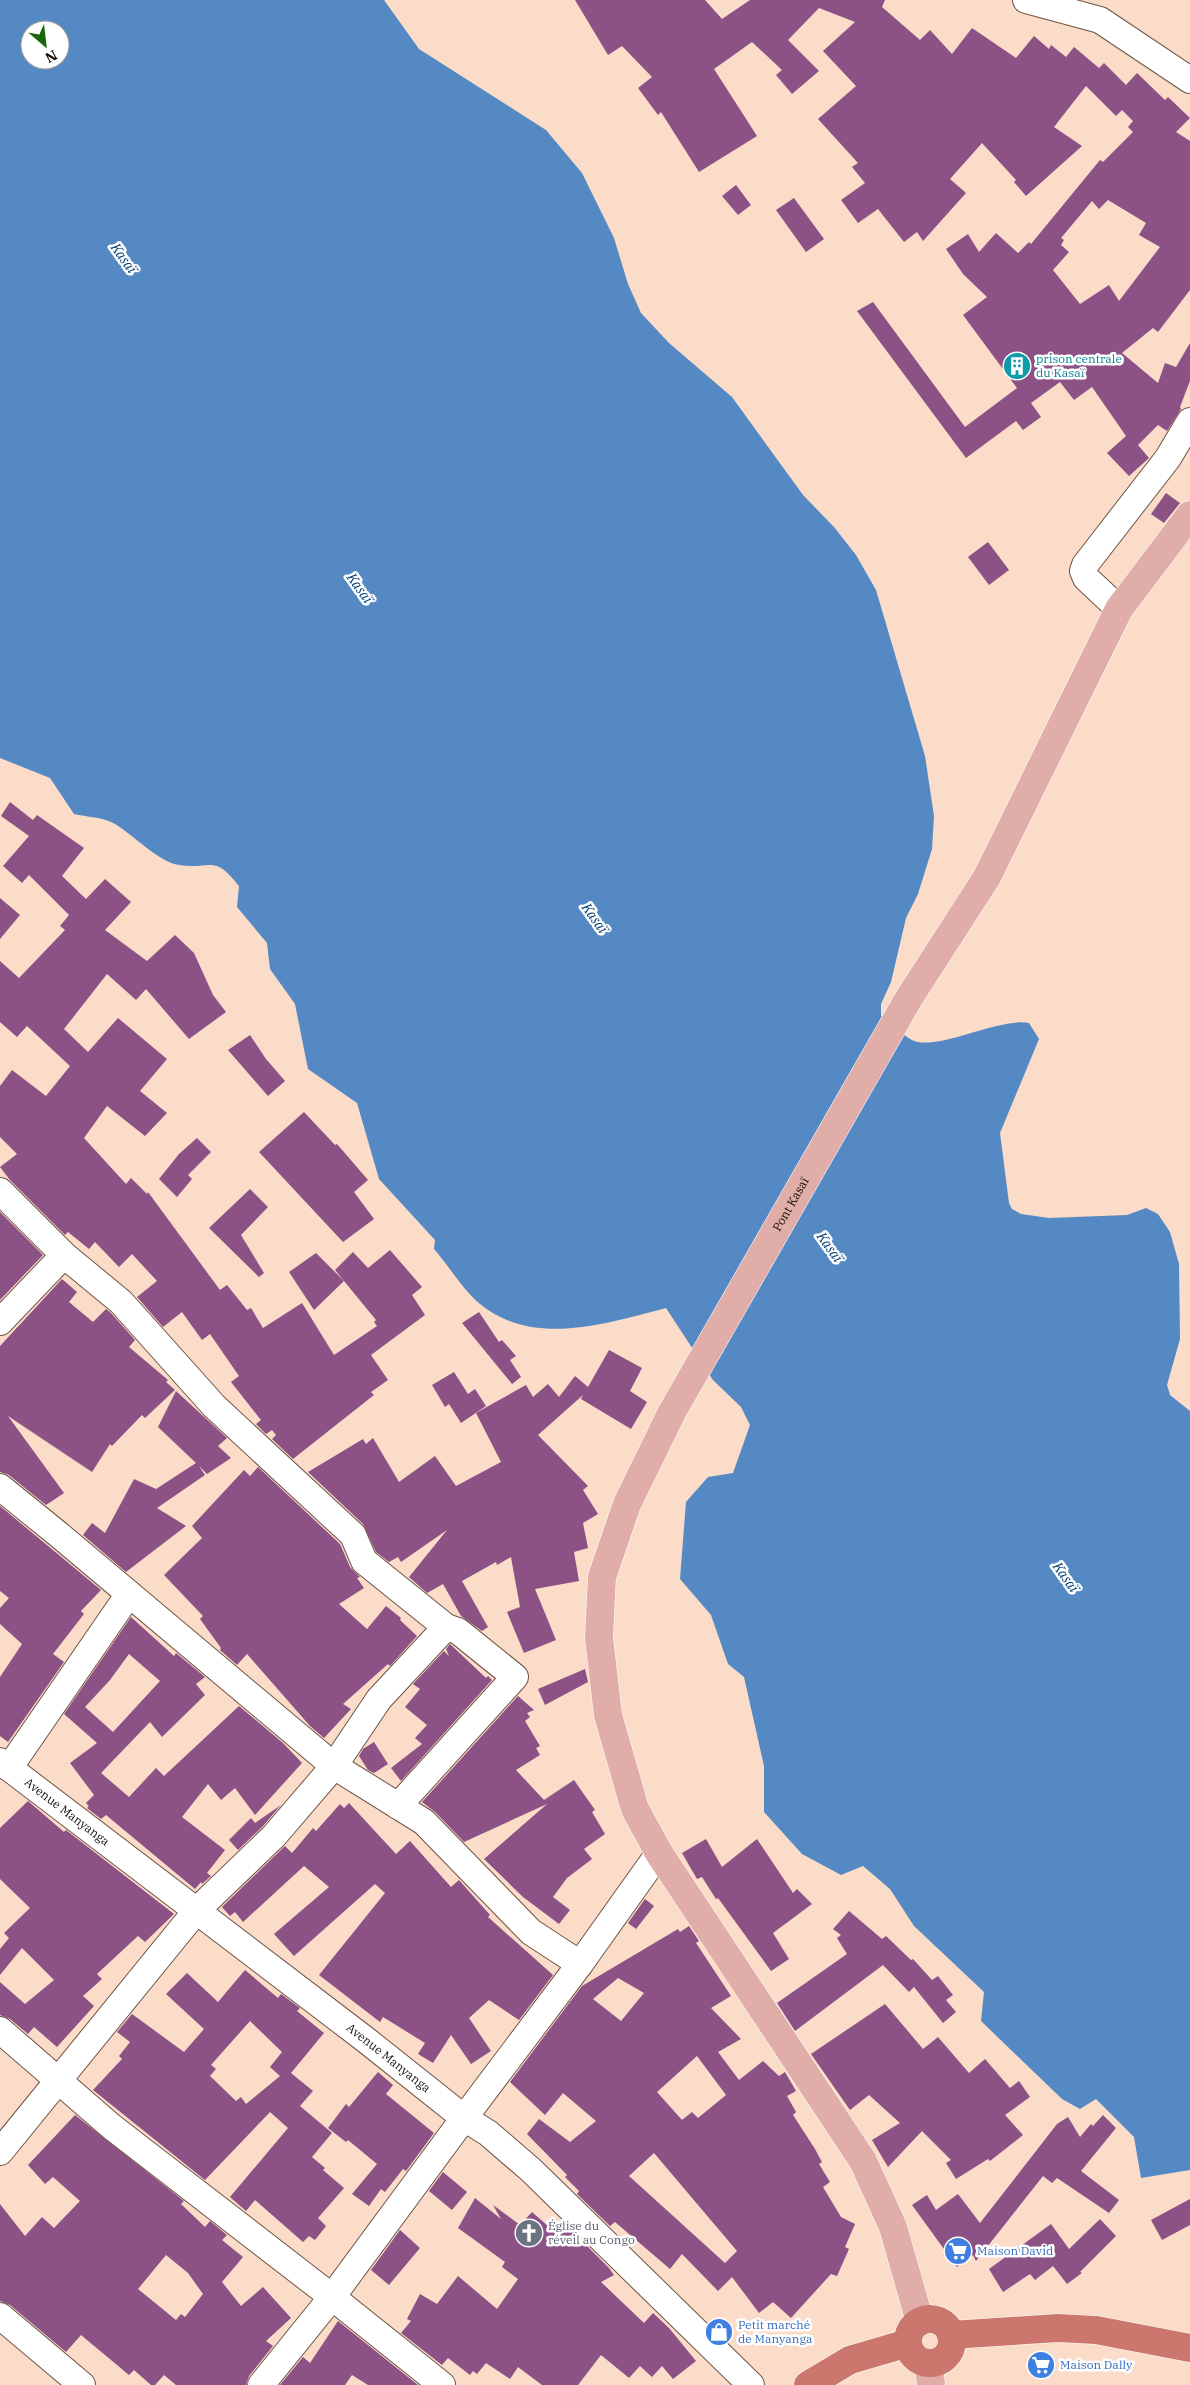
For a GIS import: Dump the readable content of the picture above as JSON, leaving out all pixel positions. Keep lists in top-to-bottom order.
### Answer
{
  "streets": {
    "main road": ["Pont Kasaï"],
    "street": ["Avenue Manyanga"]
  },
  "water": ["Kasaï"],
  "places": {
    "building": ["prison centrale du Kasaï"],
    "church": ["Église du réveil au Congo"],
    "supermarket": ["Maison David", "Maison Dally"],
    "shop": ["Petit marché de Manyanga"]
  },
  "north": "bottom right"
}
